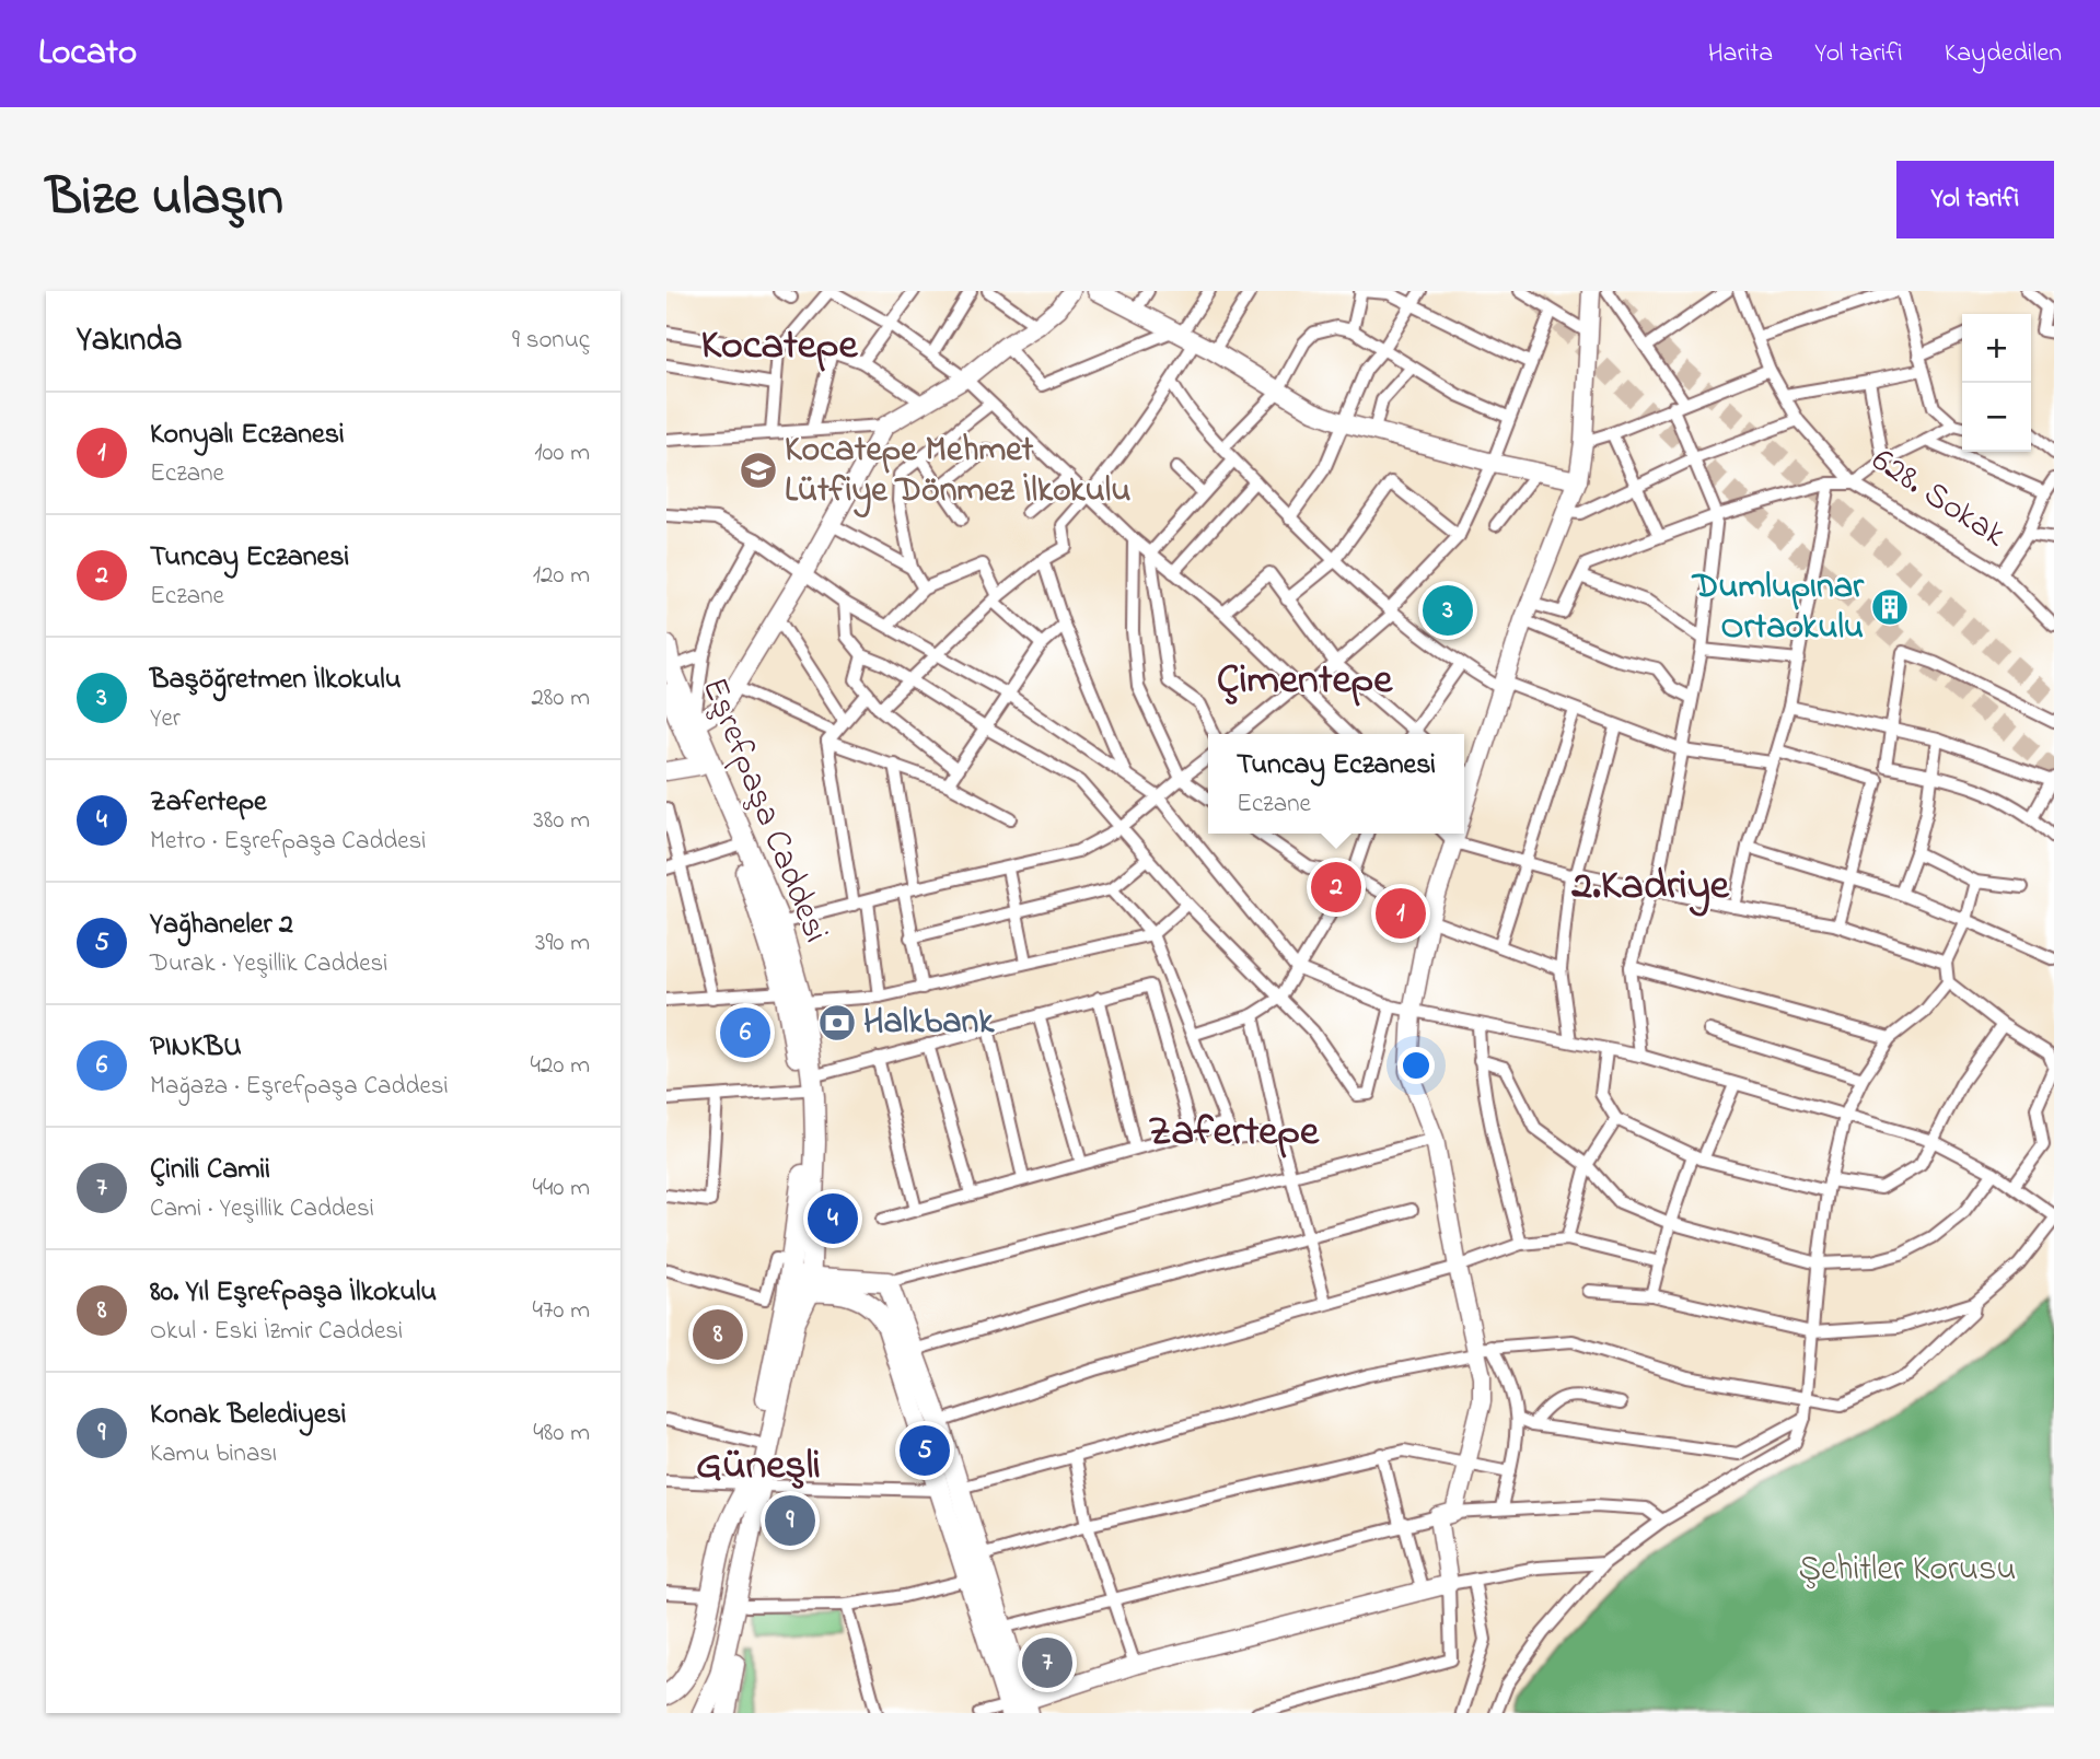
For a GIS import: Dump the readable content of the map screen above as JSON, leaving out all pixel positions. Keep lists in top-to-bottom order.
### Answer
{
  "streets": {
    "main road": ["Eşrefpaşa Caddesi"],
    "street": ["628. Sokak"]
  },
  "districts": [
    "Kocatepe",
    "Çimentepe",
    "2.Kadriye",
    "Zafertepe",
    "Güneşli"
  ],
  "parks": ["Şehitler Korusu"],
  "places": {
    "school or university": ["Kocatepe Mehmet Lütfiye Dönmez İlkokulu"],
    "building": ["Dumlupınar Ortaokulu"],
    "bank": ["Halkbank"]
  },
  "page": {
    "header": "Locato",
    "nav": ["Harita", "Yol tarifi", "Kaydedilen"],
    "title": "Bize ulaşın",
    "buttons": "Yol tarifi",
    "heading": ["Yakında", "9 sonuç"],
    "map_buttons": ["+", "−"],
    "list": [
      {
        "mark": "1",
        "name": "Konyalı Eczanesi",
        "note": "Eczane",
        "value": "100 m"
      },
      {
        "mark": "2",
        "name": "Tuncay Eczanesi",
        "note": "Eczane",
        "value": "120 m"
      },
      {
        "mark": "3",
        "name": "Başöğretmen İlkokulu",
        "note": "Yer",
        "value": "280 m"
      },
      {
        "mark": "4",
        "name": "Zafertepe",
        "note": "Metro · Eşrefpaşa Caddesi",
        "value": "380 m"
      },
      {
        "mark": "5",
        "name": "Yağhaneler 2",
        "note": "Durak · Yeşillik Caddesi",
        "value": "390 m"
      },
      {
        "mark": "6",
        "name": "PINKBU",
        "note": "Mağaza · Eşrefpaşa Caddesi",
        "value": "420 m"
      },
      {
        "mark": "7",
        "name": "Çinili Camii",
        "note": "Cami · Yeşillik Caddesi",
        "value": "440 m"
      },
      {
        "mark": "8",
        "name": "80. Yıl Eşrefpaşa İlkokulu",
        "note": "Okul · Eski İzmir Caddesi",
        "value": "470 m"
      },
      {
        "mark": "9",
        "name": "Konak Belediyesi",
        "note": "Kamu binası",
        "value": "480 m"
      }
    ],
    "pins": [
      "3",
      "2",
      "1",
      "6",
      "4",
      "8",
      "5",
      "9",
      "7"
    ],
    "popup": ["Tuncay Eczanesi", "Eczane"]
  }
}
